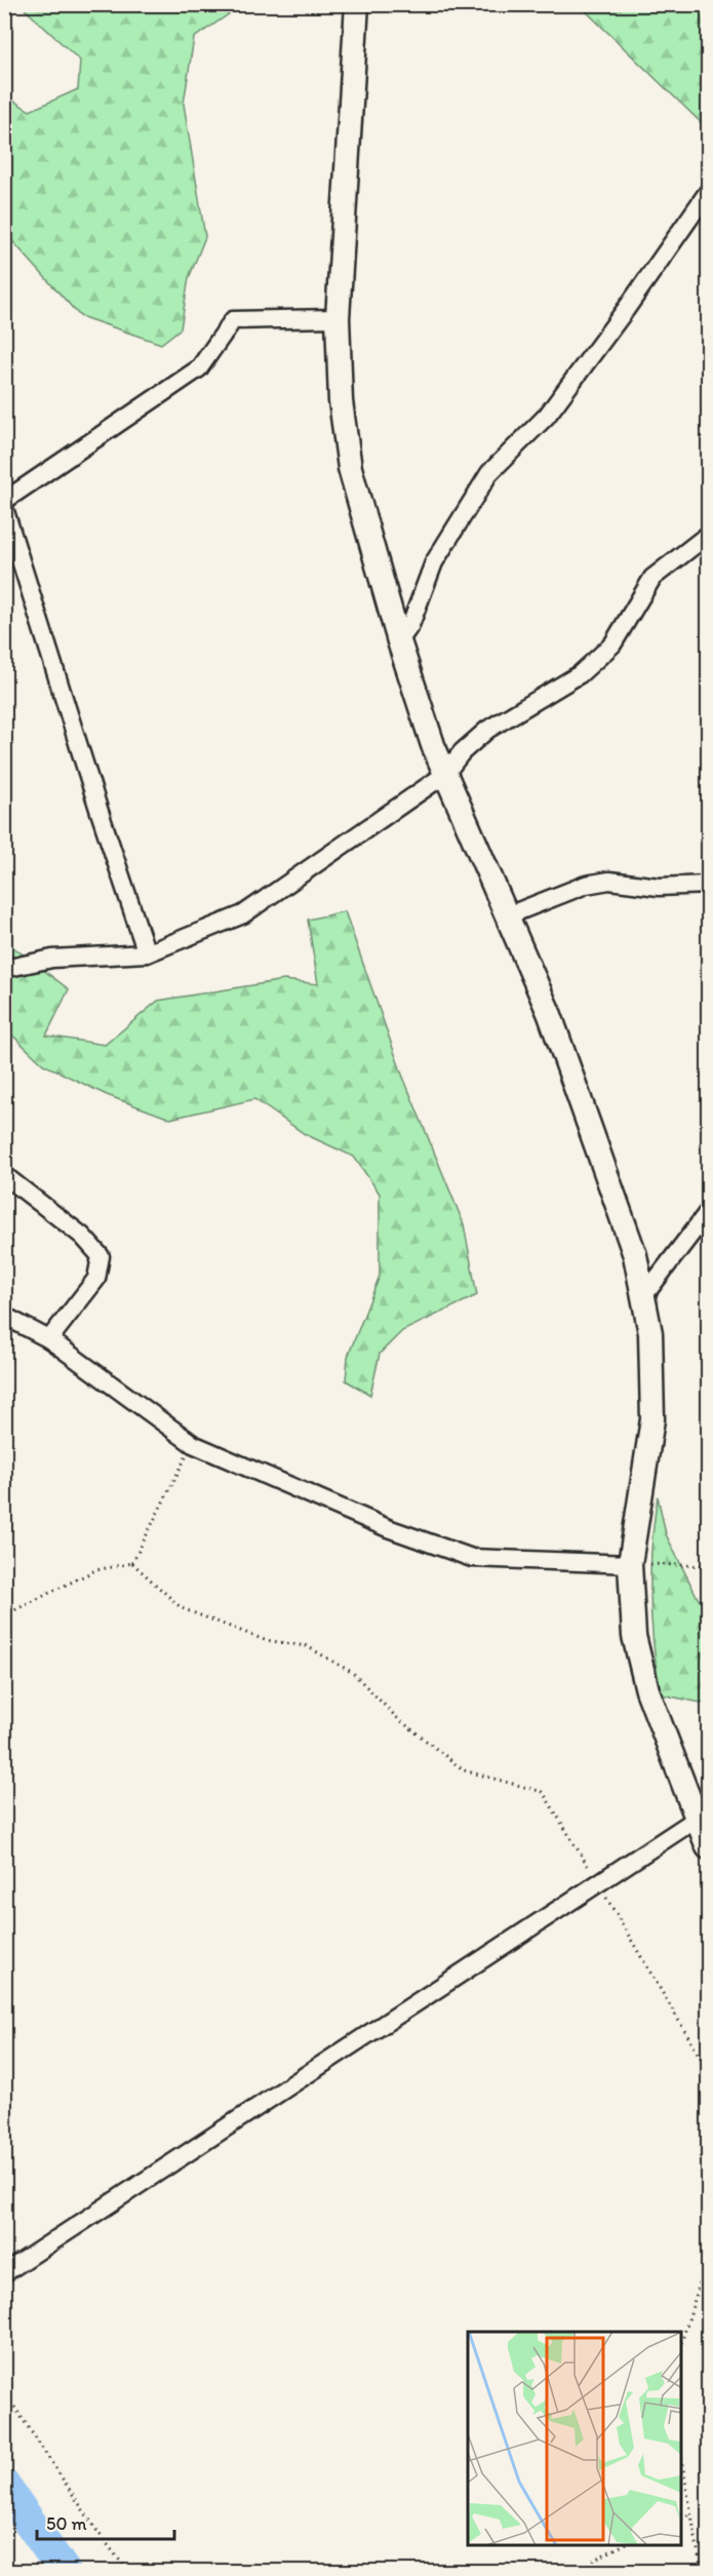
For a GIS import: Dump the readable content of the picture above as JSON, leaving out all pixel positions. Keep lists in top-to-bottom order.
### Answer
{
  "scale_bar": "50 m"
}
